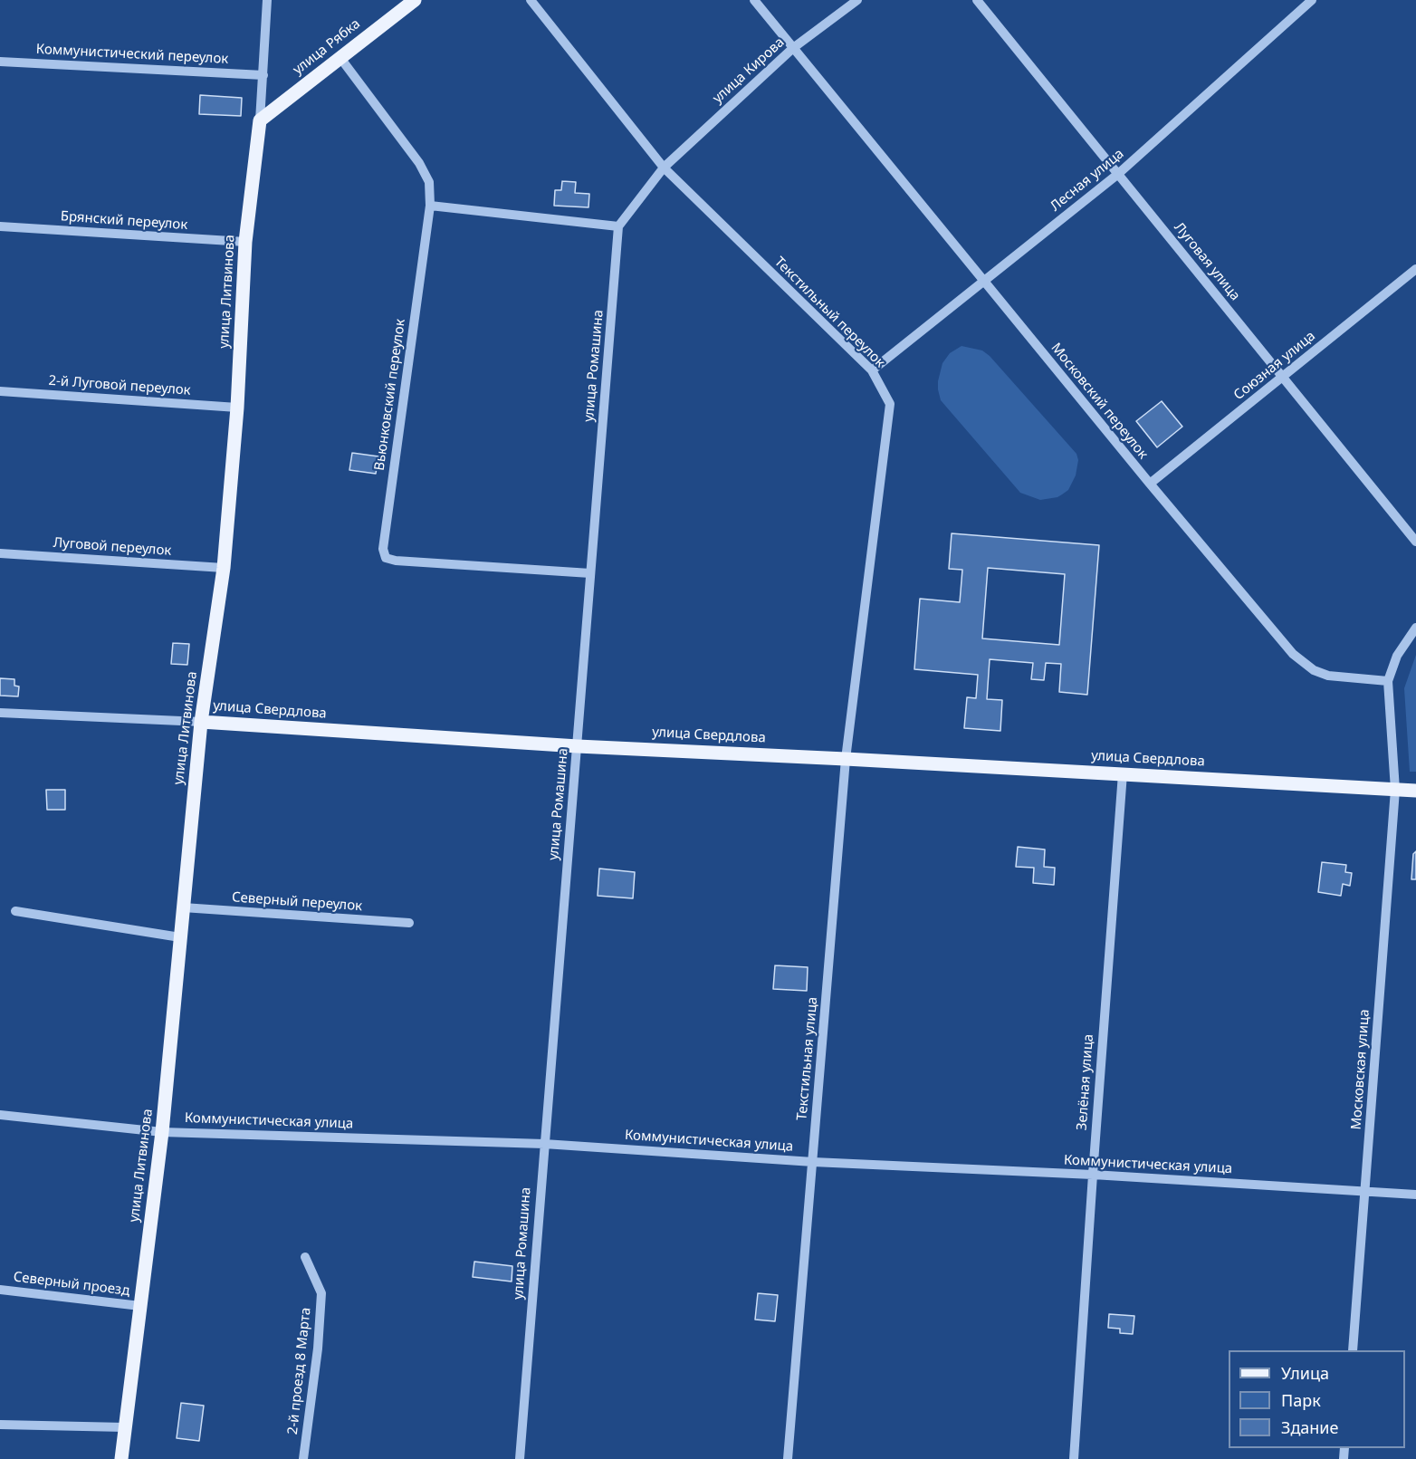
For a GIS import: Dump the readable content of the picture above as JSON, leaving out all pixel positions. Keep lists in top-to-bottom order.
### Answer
{
  "streets": {
    "main road": ["улица Рябка", "улица Литвинова", "улица Свердлова"],
    "street": [
      "Коммунистический переулок",
      "улица Кирова",
      "Лесная улица",
      "Брянский переулок",
      "Луговая улица",
      "Текстильный переулок",
      "улица Ромашина",
      "Союзная улица",
      "2-й Луговой переулок",
      "Вьюнковский переулок",
      "Московский переулок",
      "Луговой переулок",
      "Северный переулок",
      "Текстильная улица",
      "Московская улица",
      "Зелёная улица",
      "Коммунистическая улица",
      "Северный проезд",
      "2-й проезд 8 Марта"
    ]
  },
  "crossings": [
    ["улица Рябка", "улица Литвинова"],
    ["улица Рябка", "Вьюнковский переулок"],
    ["Коммунистический переулок", "улица Литвинова"],
    ["улица Кирова", "Текстильный переулок"],
    ["улица Кирова", "Московский переулок"],
    ["Лесная улица", "Луговая улица"],
    ["Лесная улица", "Текстильный переулок"],
    ["Лесная улица", "Московский переулок"],
    ["Брянский переулок", "улица Литвинова"],
    ["Луговая улица", "Союзная улица"],
    ["улица Литвинова", "2-й Луговой переулок"],
    ["улица Литвинова", "Луговой переулок"],
    ["улица Литвинова", "улица Свердлова"],
    ["улица Литвинова", "Северный переулок"],
    ["улица Литвинова", "Коммунистическая улица"],
    ["улица Литвинова", "Северный проезд"],
    ["Текстильный переулок", "улица Свердлова"],
    ["Текстильный переулок", "Текстильная улица"],
    ["улица Ромашина", "Вьюнковский переулок"],
    ["улица Ромашина", "улица Свердлова"],
    ["улица Ромашина", "Коммунистическая улица"],
    ["Союзная улица", "Московский переулок"],
    ["улица Свердлова", "Текстильная улица"],
    ["улица Свердлова", "Московская улица"],
    ["улица Свердлова", "Зелёная улица"],
    ["Текстильная улица", "Коммунистическая улица"],
    ["Московская улица", "Коммунистическая улица"],
    ["Зелёная улица", "Коммунистическая улица"]
  ],
  "legend": ["Улица", "Парк", "Здание"]
}
